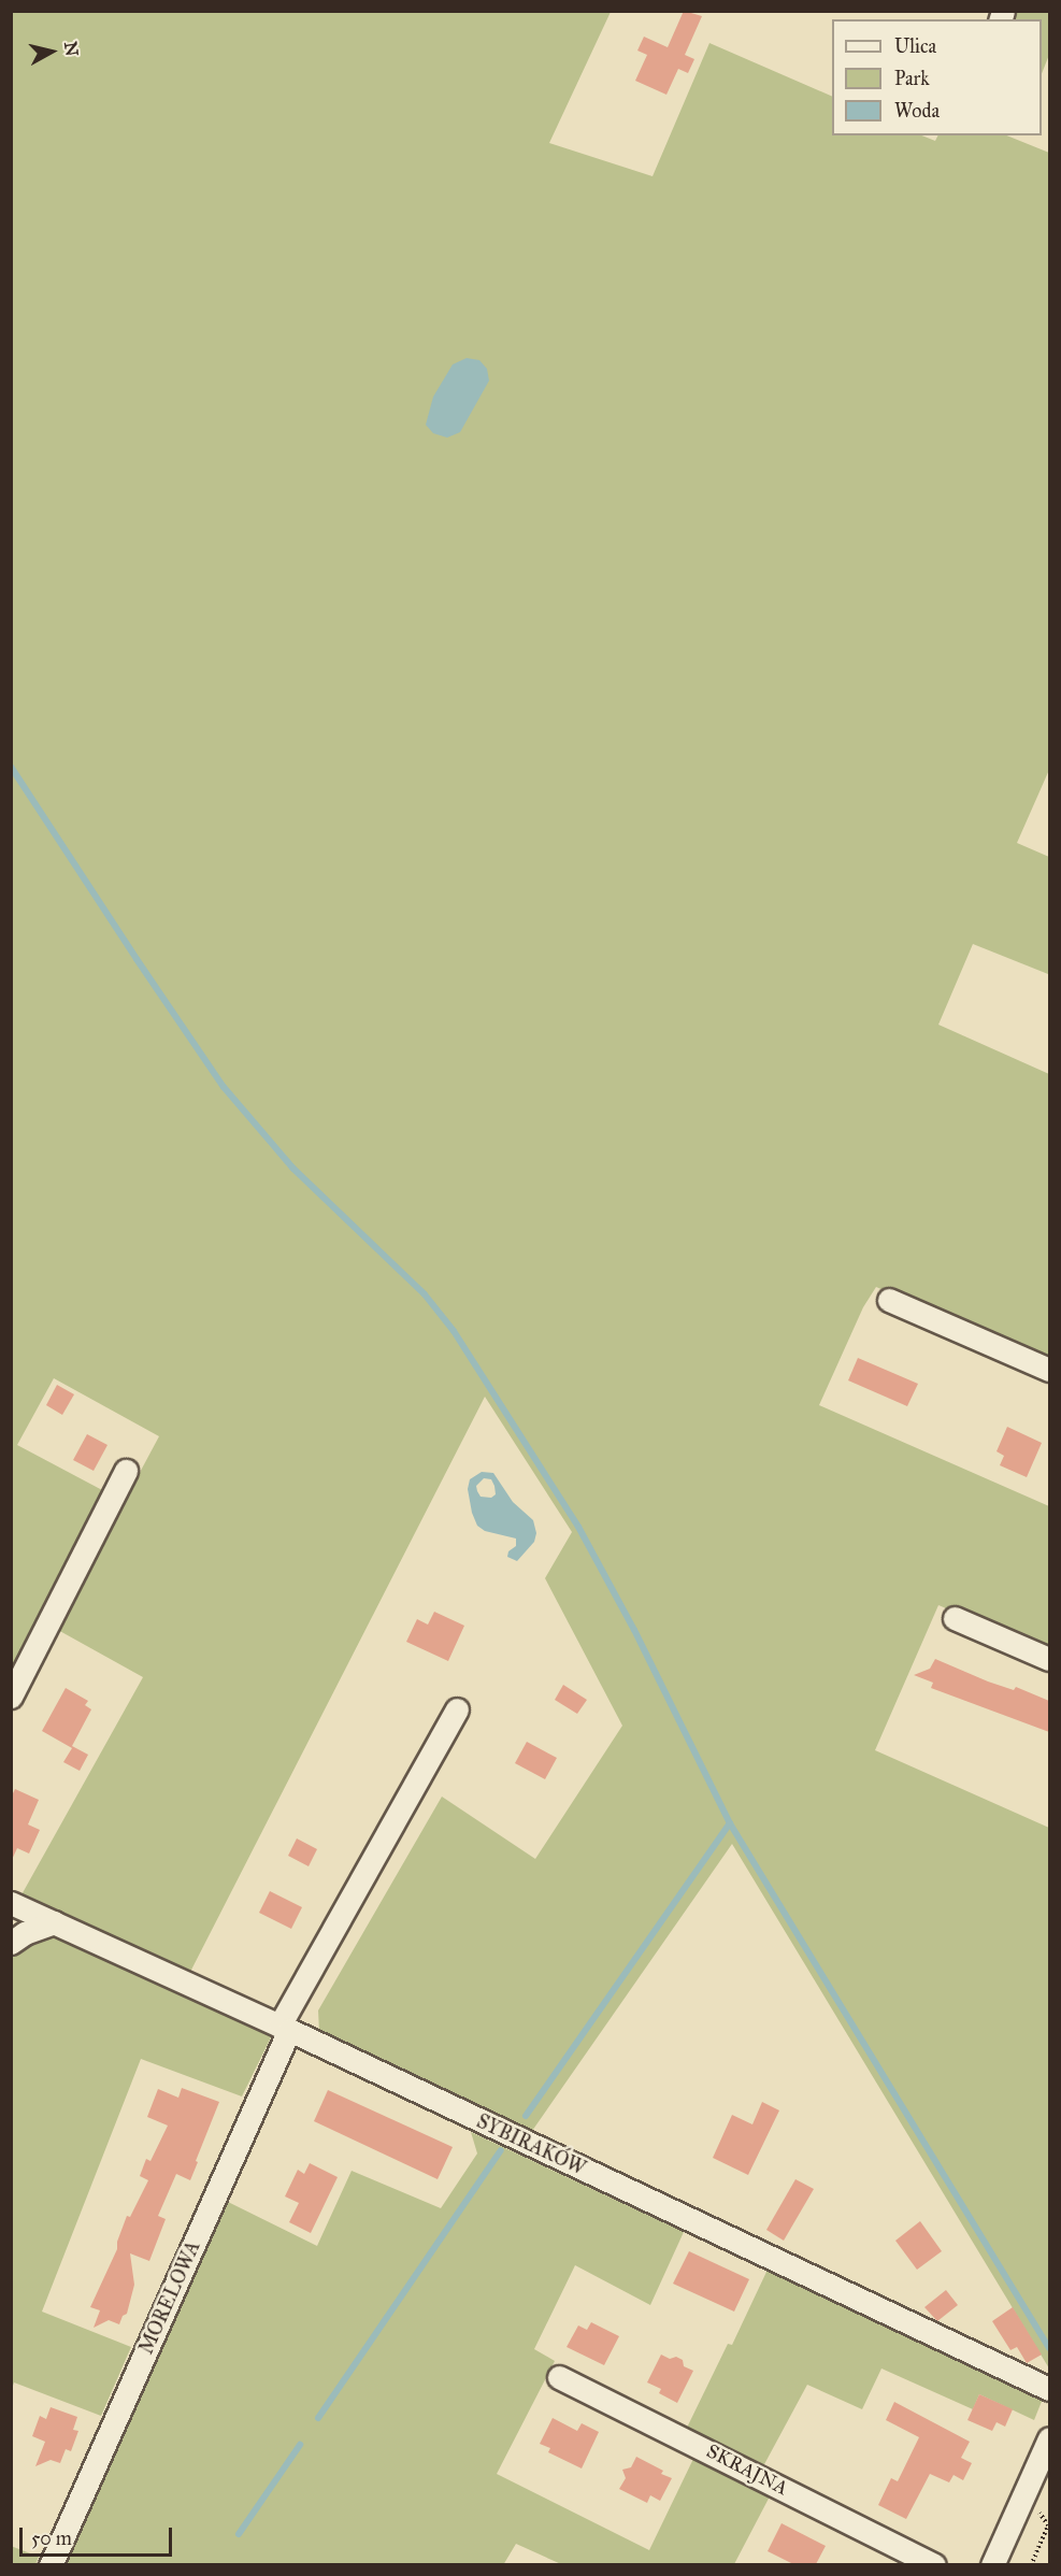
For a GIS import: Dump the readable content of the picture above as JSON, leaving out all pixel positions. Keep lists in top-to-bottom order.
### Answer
{
  "streets": {
    "street": ["SYBIRAKÓW", "MORELOWA", "SKRAJNA"]
  },
  "crossings": [
    ["SYBIRAKÓW", "MORELOWA"]
  ],
  "legend": ["Ulica", "Park", "Woda"],
  "scale_bar": "50 m",
  "north": "right"
}
